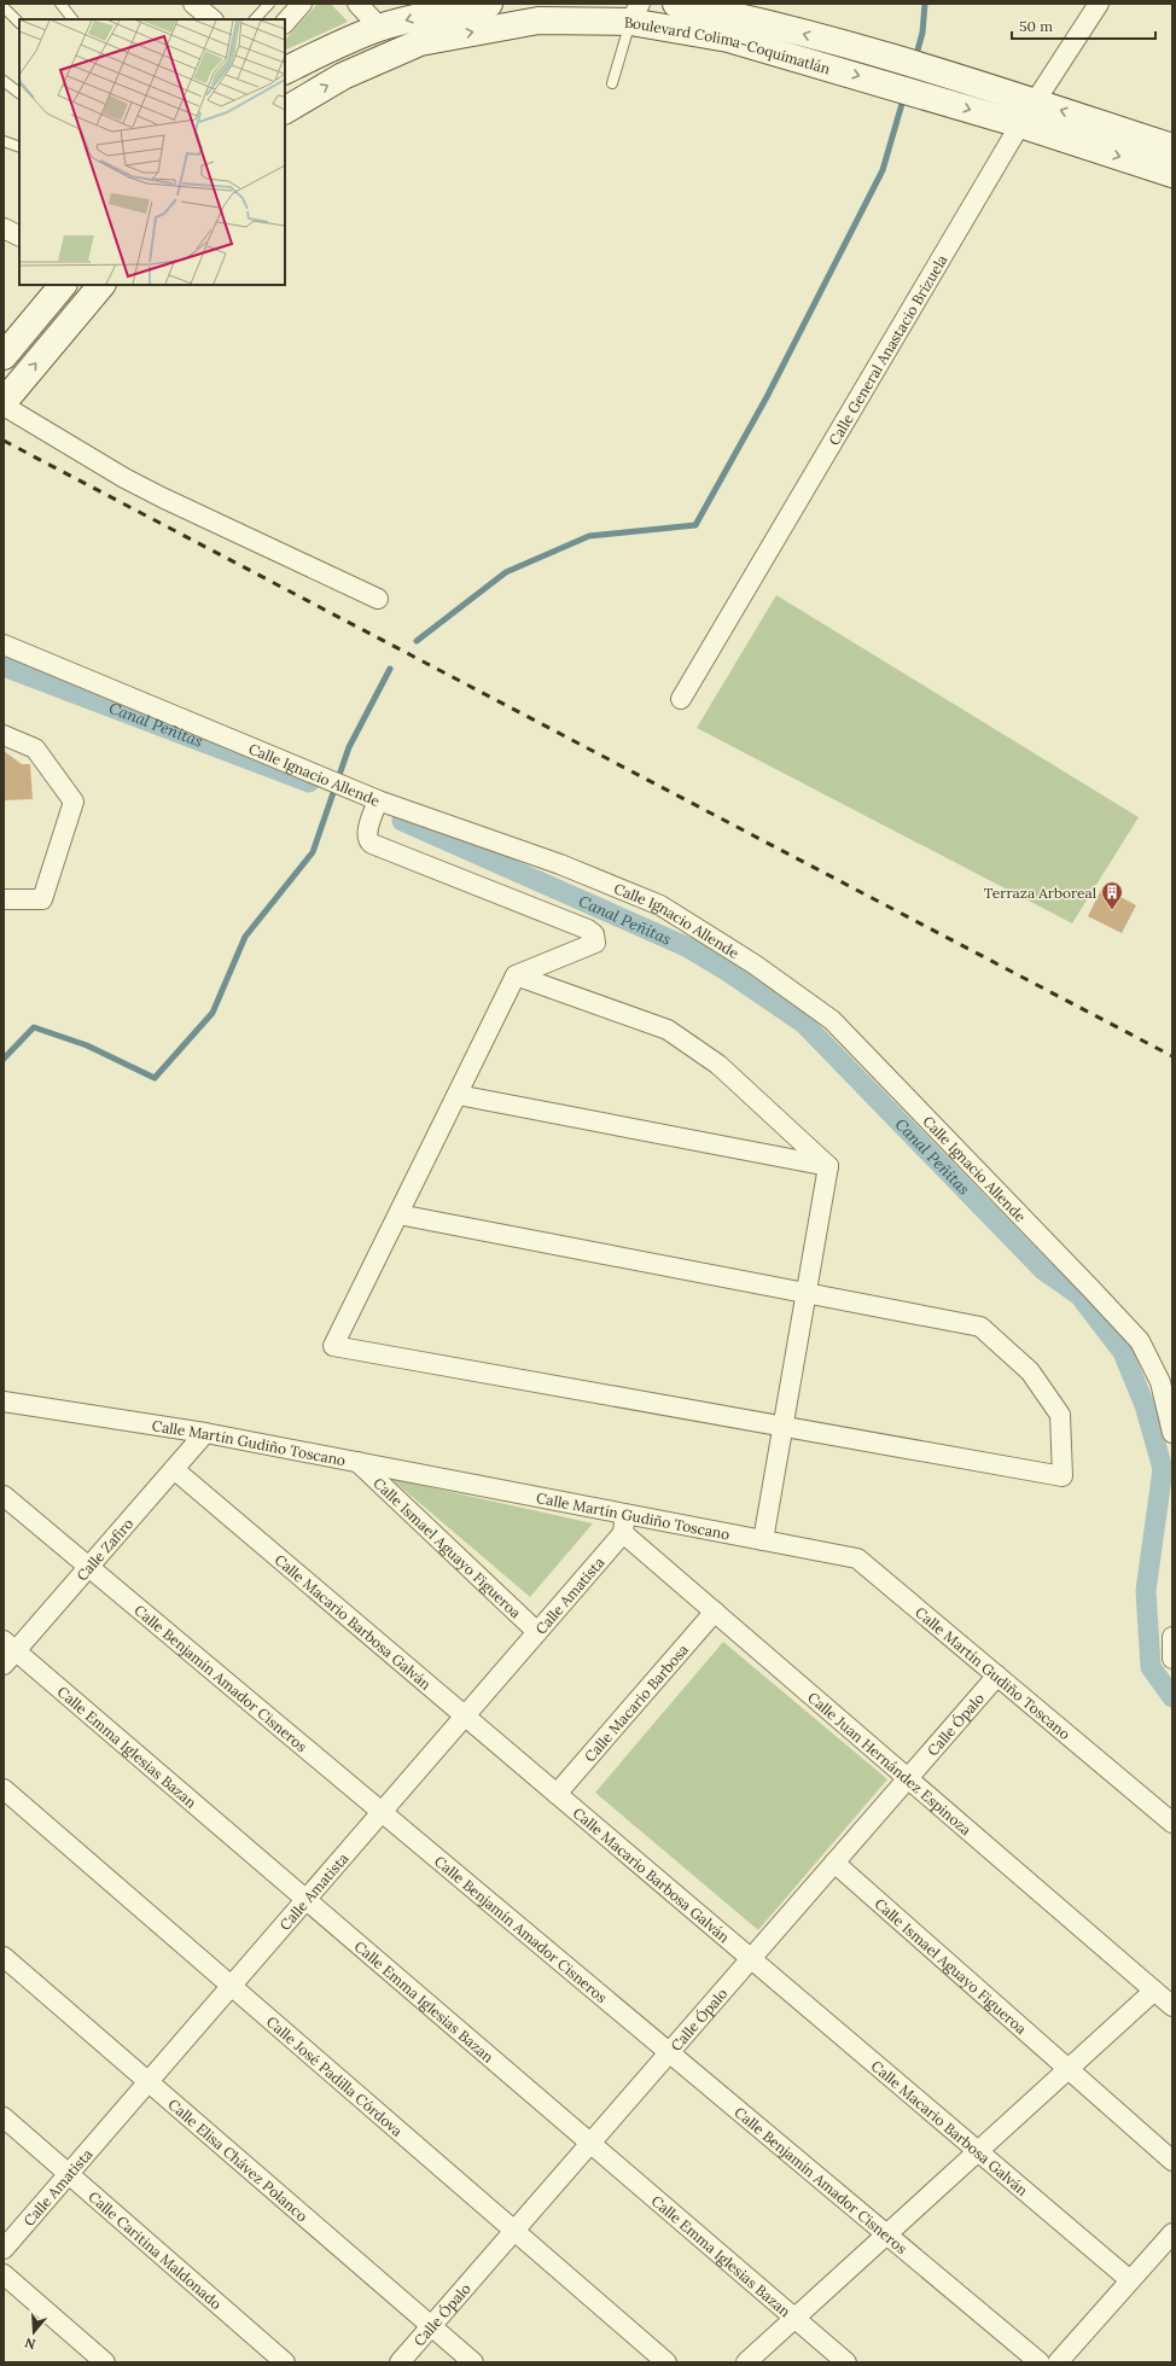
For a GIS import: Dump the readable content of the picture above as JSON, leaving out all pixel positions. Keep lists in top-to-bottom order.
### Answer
{
  "streets": {
    "main road": ["Boulevard Colima-Coquimatlán"],
    "street": [
      "Calle General Anastacio Brizuela",
      "Calle Ignacio Allende",
      "Calle Martín Gudiño Toscano",
      "Calle Ismael Aguayo Figueroa",
      "Calle Zafiro",
      "Calle Amatista",
      "Calle Macario Barbosa Galván",
      "Calle Benjamín Amador Cisneros",
      "Calle Macario Barbosa",
      "Calle Ópalo",
      "Calle Emma Iglesias Bazan",
      "Calle Juan Hernández Espinoza",
      "Calle José Padilla Córdova",
      "Calle Elisa Chávez Polanco",
      "Calle Caritina Maldonado"
    ]
  },
  "crossings": [
    ["Boulevard Colima-Coquimatlán", "Calle General Anastacio Brizuela"],
    ["Calle Martín Gudiño Toscano", "Calle Ismael Aguayo Figueroa"],
    ["Calle Martín Gudiño Toscano", "Calle Zafiro"],
    ["Calle Martín Gudiño Toscano", "Calle Ópalo"],
    ["Calle Ismael Aguayo Figueroa", "Calle Amatista"],
    ["Calle Ismael Aguayo Figueroa", "Calle Ópalo"],
    ["Calle Zafiro", "Calle Macario Barbosa Galván"],
    ["Calle Zafiro", "Calle Benjamín Amador Cisneros"],
    ["Calle Zafiro", "Calle Emma Iglesias Bazan"],
    ["Calle Amatista", "Calle Macario Barbosa Galván"],
    ["Calle Amatista", "Calle Benjamín Amador Cisneros"],
    ["Calle Amatista", "Calle Emma Iglesias Bazan"],
    ["Calle Amatista", "Calle Juan Hernández Espinoza"],
    ["Calle Amatista", "Calle José Padilla Córdova"],
    ["Calle Amatista", "Calle Elisa Chávez Polanco"],
    ["Calle Amatista", "Calle Caritina Maldonado"],
    ["Calle Macario Barbosa Galván", "Calle Macario Barbosa"],
    ["Calle Macario Barbosa Galván", "Calle Ópalo"],
    ["Calle Benjamín Amador Cisneros", "Calle Ópalo"],
    ["Calle Macario Barbosa", "Calle Juan Hernández Espinoza"],
    ["Calle Ópalo", "Calle Emma Iglesias Bazan"],
    ["Calle Ópalo", "Calle Juan Hernández Espinoza"],
    ["Calle Ópalo", "Calle José Padilla Córdova"],
    ["Calle Ópalo", "Calle Elisa Chávez Polanco"]
  ],
  "water": ["Canal Peñitas"],
  "places": {
    "building": ["Terraza Arboreal"]
  },
  "scale_bar": "50 m",
  "north": "bottom"
}
